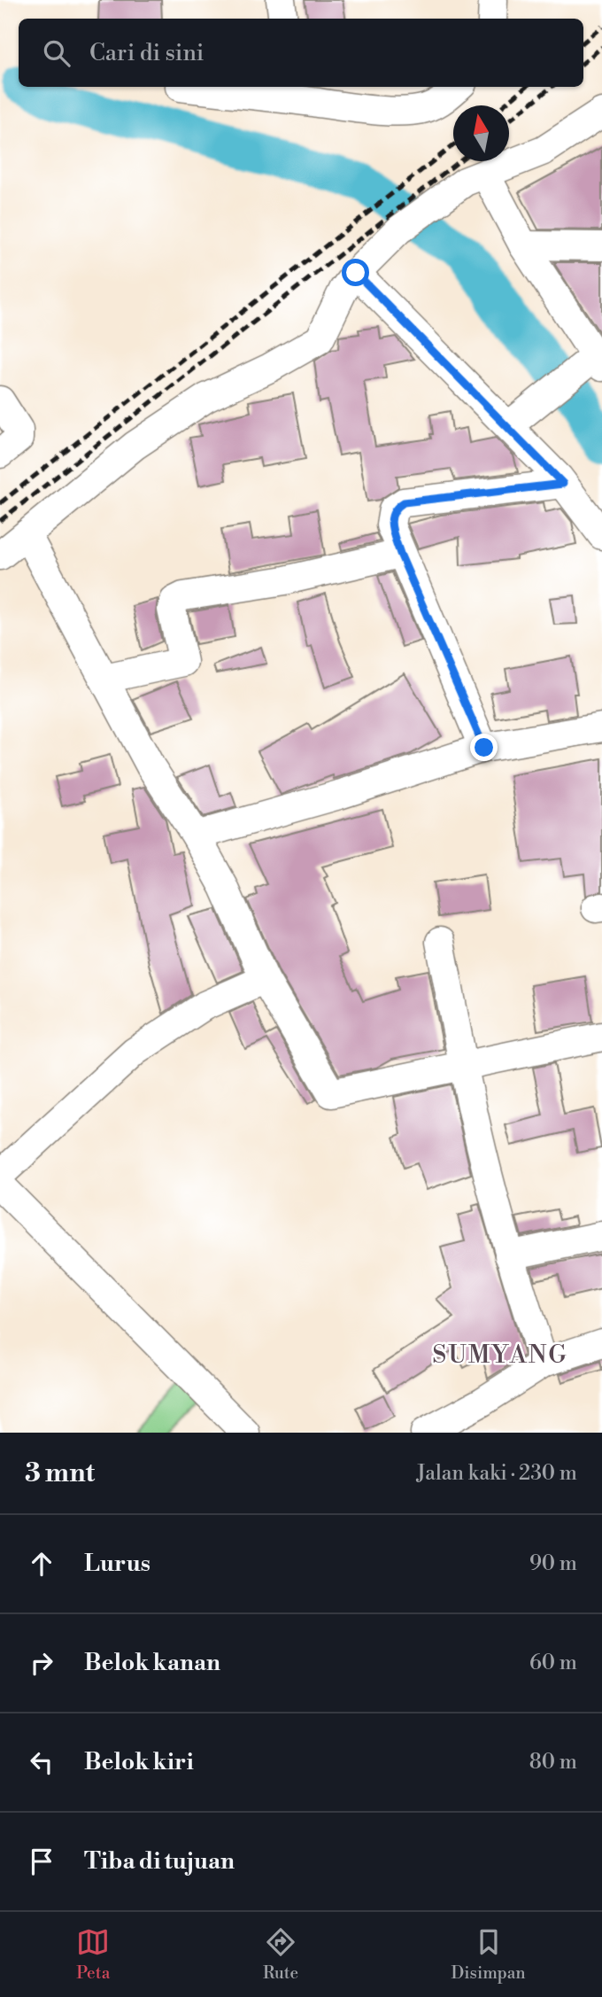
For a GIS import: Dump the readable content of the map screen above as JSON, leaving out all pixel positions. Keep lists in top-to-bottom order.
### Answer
{
  "districts": ["SUMYANG"],
  "north": "top",
  "page": {
    "search": "Cari di sini",
    "heading": ["3 mnt", "Jalan kaki · 230 m"],
    "list": [
      ["Lurus", "90 m"],
      ["Belok kanan", "60 m"],
      ["Belok kiri", "80 m"],
      "Tiba di tujuan"
    ],
    "nav": ["Peta", "Rute", "Disimpan"]
  }
}
